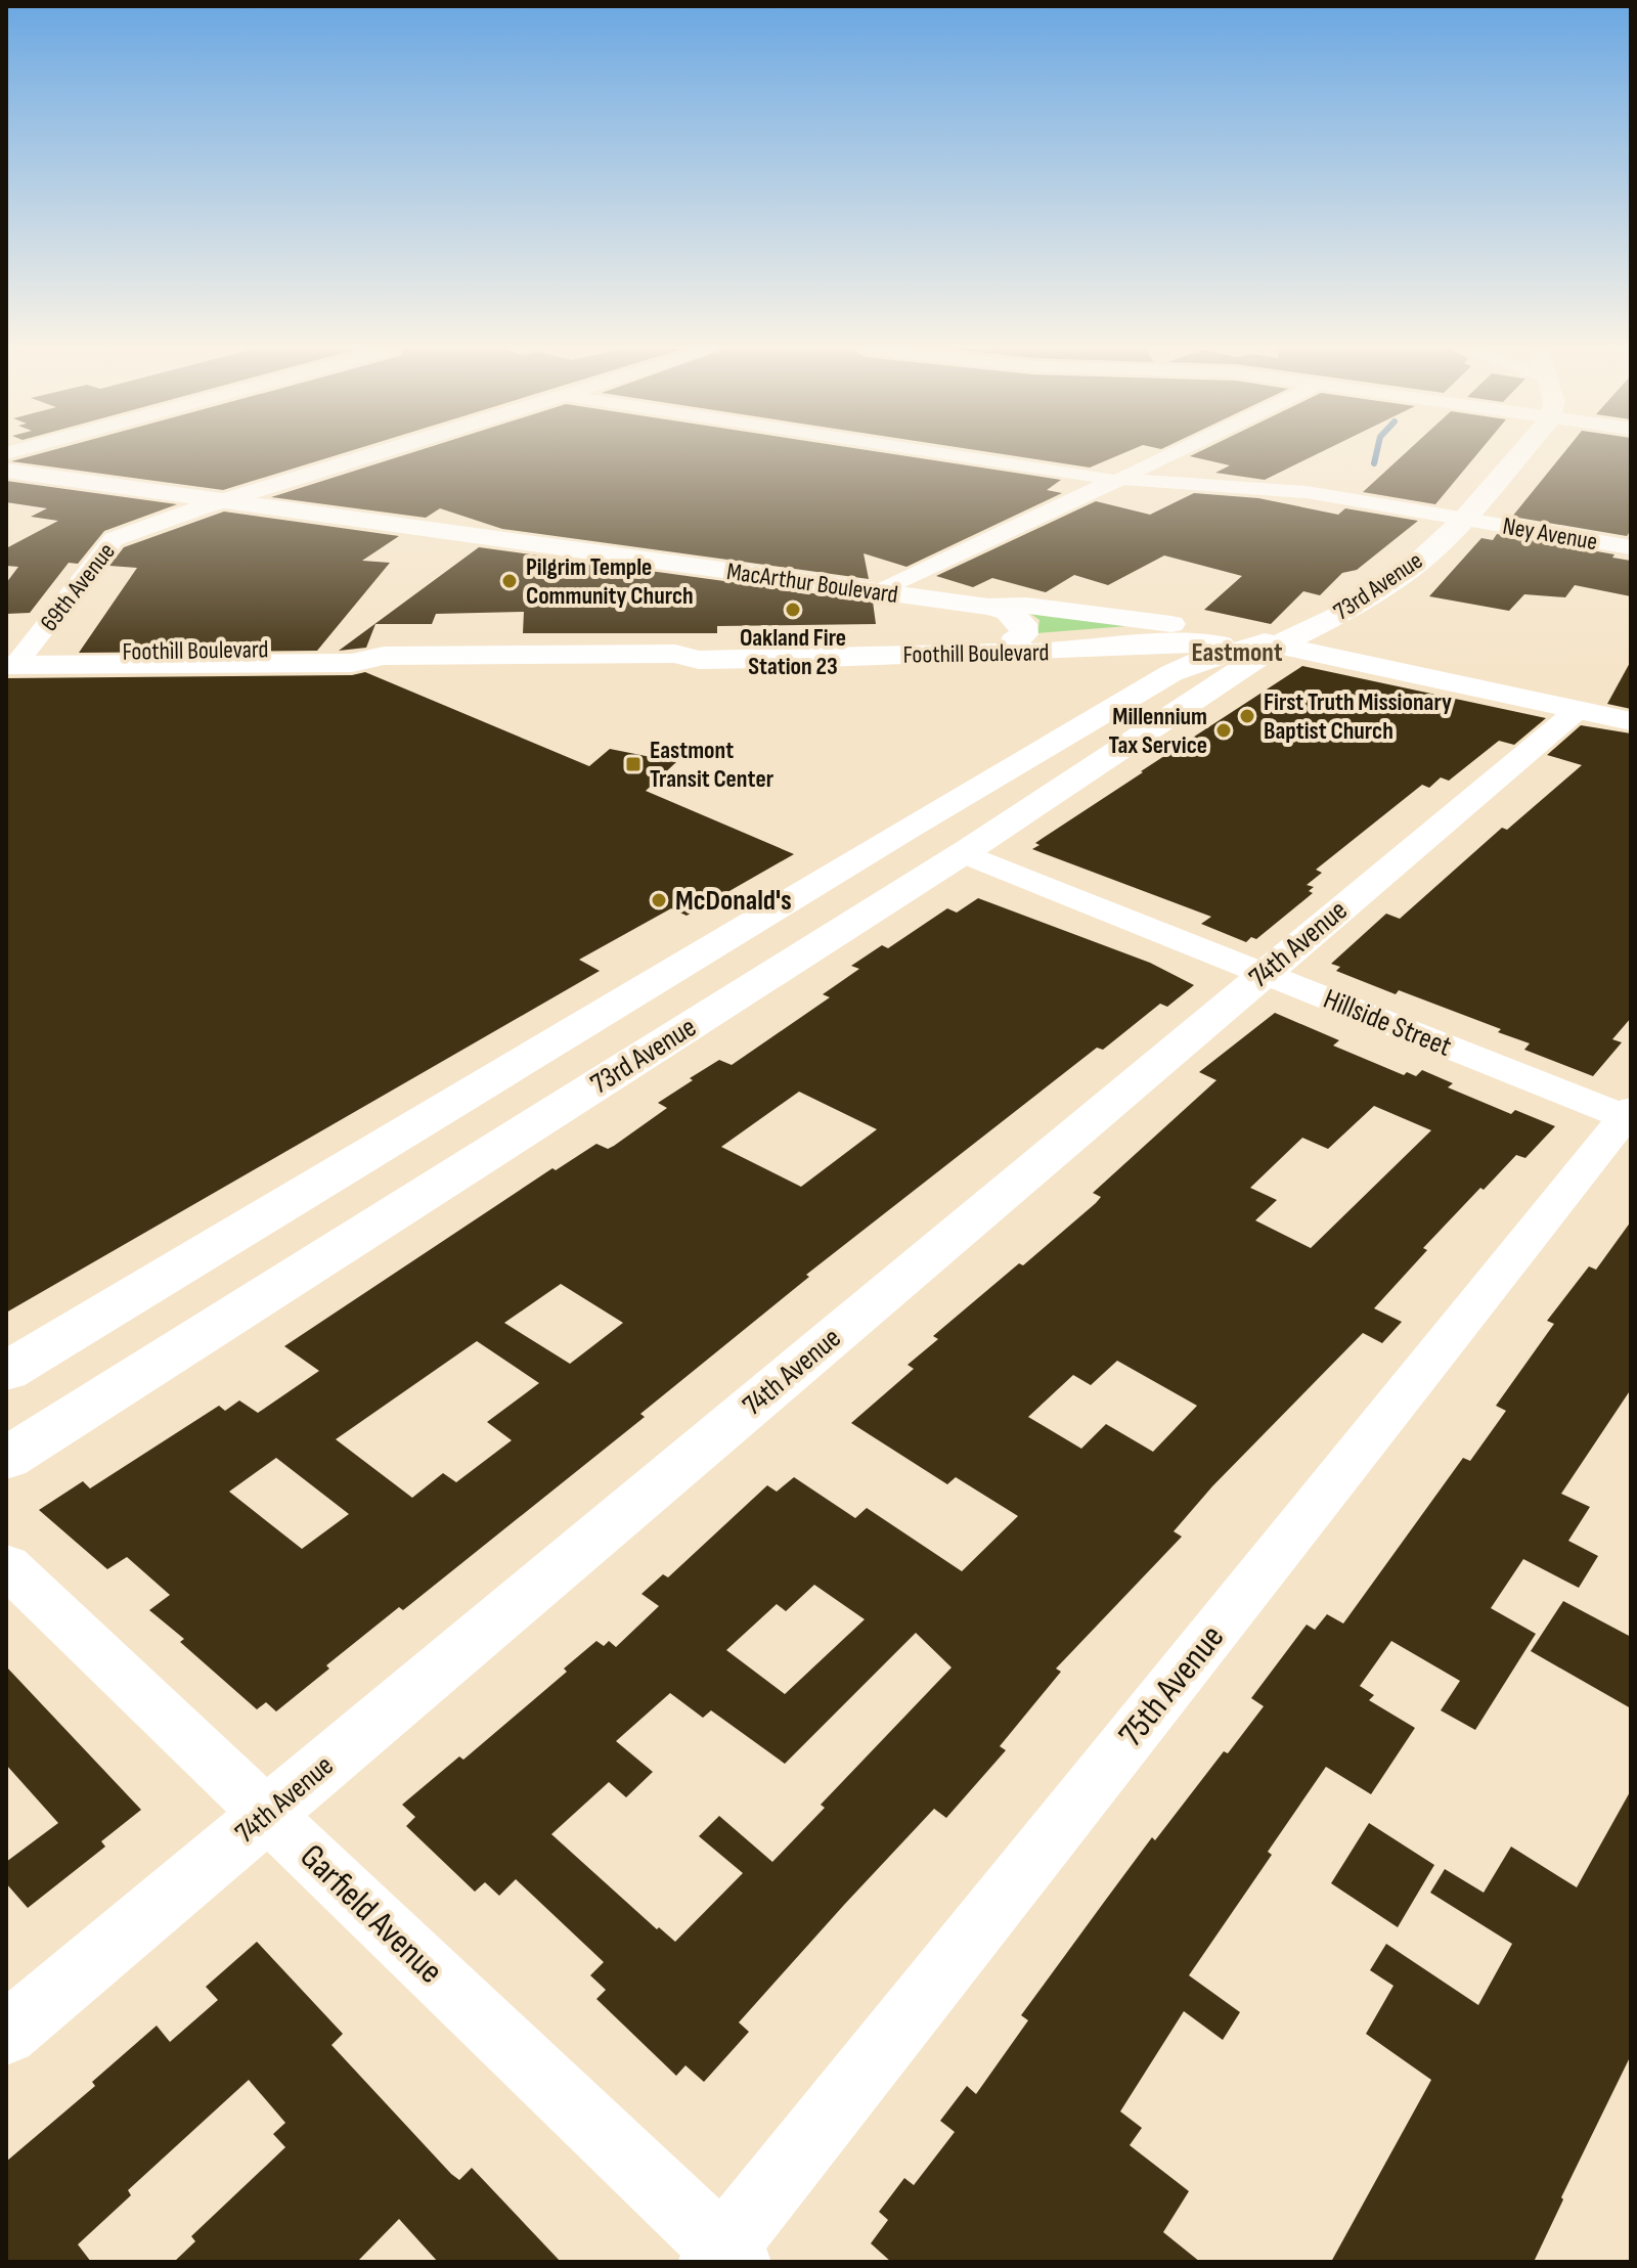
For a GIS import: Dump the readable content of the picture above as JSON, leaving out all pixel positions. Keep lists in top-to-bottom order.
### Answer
{
  "streets": {
    "main road": ["MacArthur Boulevard", "73rd Avenue", "Foothill Boulevard"],
    "street": [
      "Ney Avenue",
      "69th Avenue",
      "74th Avenue",
      "Hillside Street",
      "75th Avenue",
      "Garfield Avenue"
    ]
  },
  "crossings": [
    ["Ney Avenue", "73rd Avenue"],
    ["MacArthur Boulevard", "73rd Avenue"],
    ["MacArthur Boulevard", "69th Avenue"],
    ["MacArthur Boulevard", "Foothill Boulevard"],
    ["MacArthur Boulevard", "74th Avenue"],
    ["73rd Avenue", "Foothill Boulevard"],
    ["73rd Avenue", "Hillside Street"],
    ["69th Avenue", "Foothill Boulevard"],
    ["74th Avenue", "Hillside Street"],
    ["74th Avenue", "Garfield Avenue"],
    ["Hillside Street", "75th Avenue"],
    ["75th Avenue", "Garfield Avenue"]
  ],
  "districts": ["Eastmont"],
  "places": {
    "other": [
      "Pilgrim Temple Community Church",
      "Oakland Fire Station 23",
      "First Truth Missionary Baptist Church",
      "Millennium Tax Service",
      "McDonald's"
    ],
    "transit": ["Eastmont Transit Center"]
  }
}
